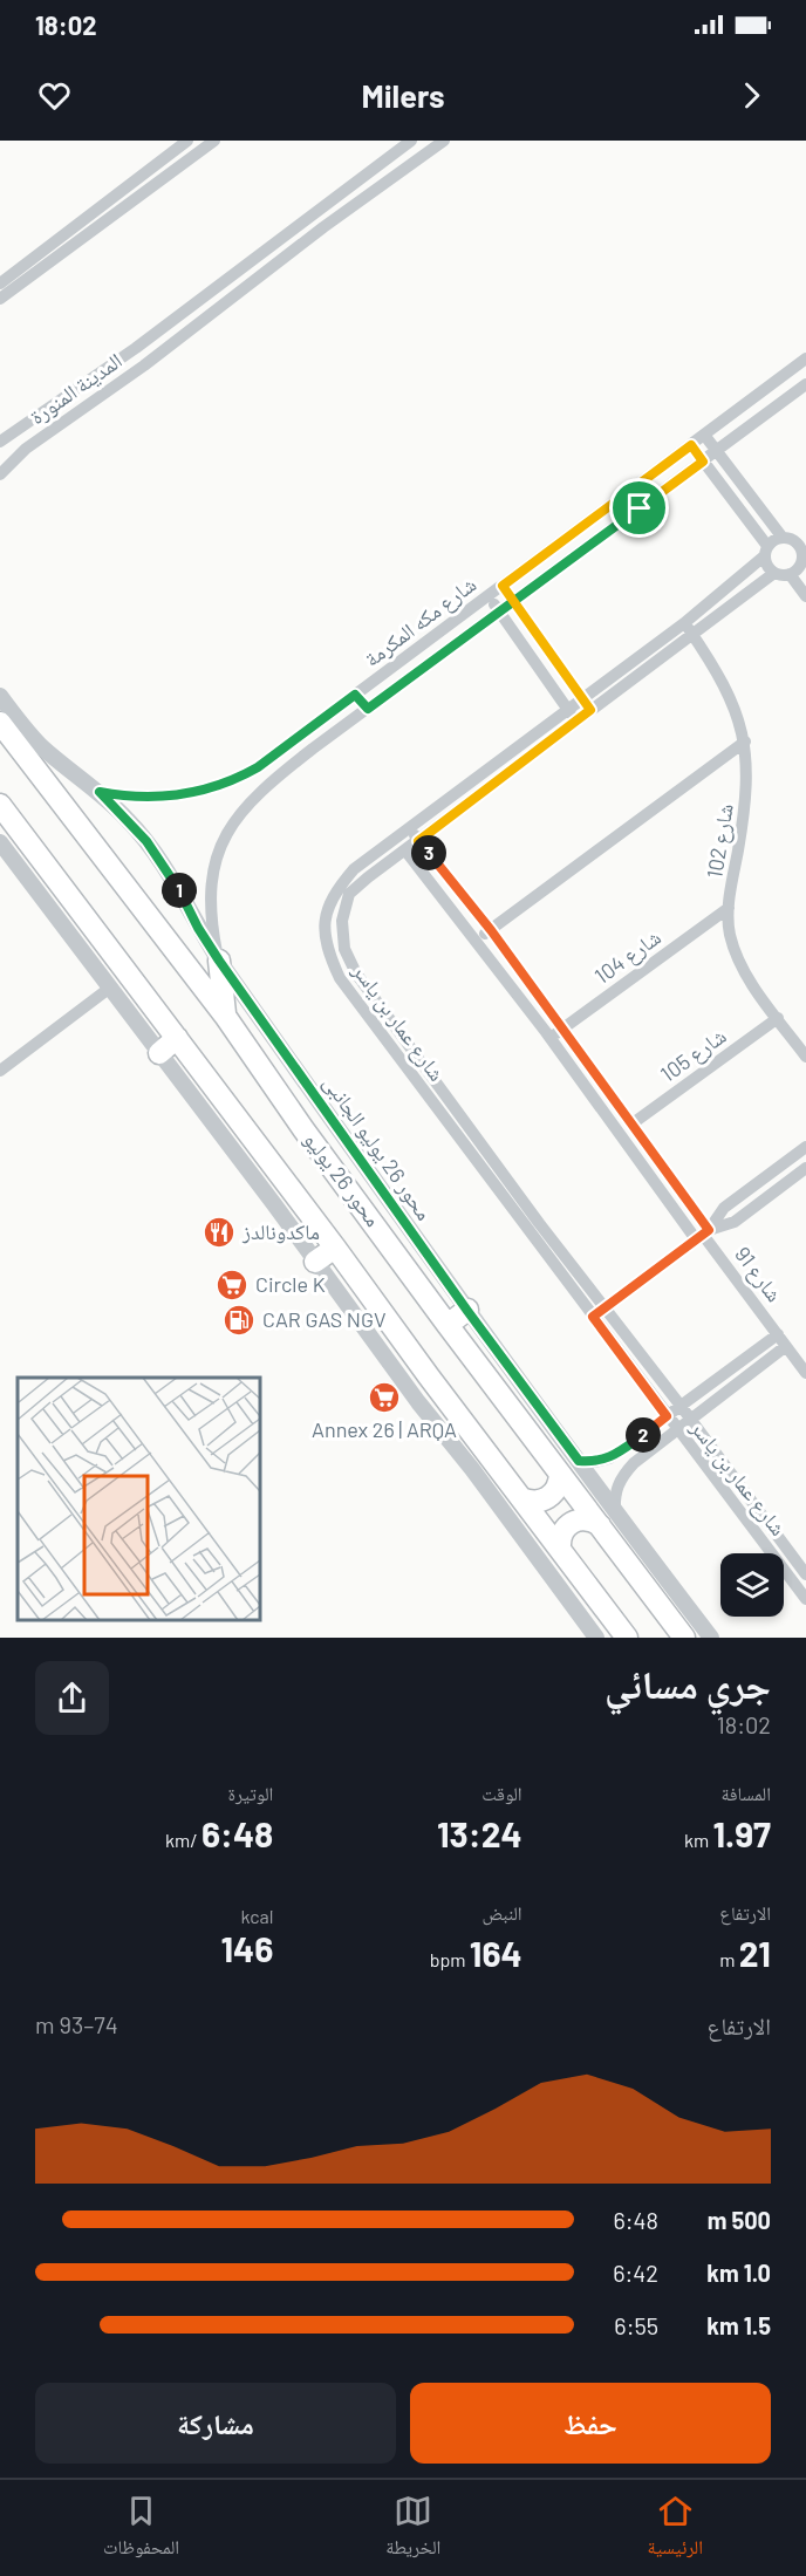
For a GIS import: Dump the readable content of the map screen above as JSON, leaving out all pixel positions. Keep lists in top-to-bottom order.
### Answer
{
  "streets": {
    "highway": ["محور 26 يوليو"],
    "street": [
      "المدينة المنورة",
      "شارع مكه المكرمة",
      "شارع 102",
      "شارع 104",
      "شارع عمار بن ياسر",
      "شارع 105",
      "محور 26 يوليو الجانبى",
      "شارع 91"
    ]
  },
  "crossings": [
    ["شارع مكه المكرمة", "محور 26 يوليو الجانبى"],
    ["شارع 102", "شارع 104"],
    ["شارع 102", "شارع عمار بن ياسر"],
    ["شارع 102", "شارع 105"],
    ["محور 26 يوليو الجانبى", "محور 26 يوليو"]
  ],
  "places": {
    "restaurant": ["ماكدونالدز"],
    "supermarket": ["Circle K", "Annex 26 | ARQA"],
    "fuel station": ["CAR GAS NGV"]
  },
  "page": {
    "status": "18:02",
    "header": "Milers",
    "pins": ["3", "1", "2"],
    "heading": ["جري مسائي", "18:02"],
    "stats": [
      ["المسافة", "1.97 km"],
      ["الوقت", "13:24"],
      ["الوتيرة", "6:48 /km"],
      ["الارتفاع", "21 m"],
      ["النبض", "164 bpm"],
      ["kcal", "146"]
    ],
    "chart": ["الارتفاع", "74–93 m"],
    "list": [
      {
        "name": "500 m",
        "note": "6:48"
      },
      {
        "name": "1.0 km",
        "note": "6:42"
      },
      {
        "name": "1.5 km",
        "note": "6:55"
      }
    ],
    "buttons": ["حفظ", "مشاركة"],
    "tabs": ["الرئيسية", "الخريطة", "المحفوظات"]
  }
}
